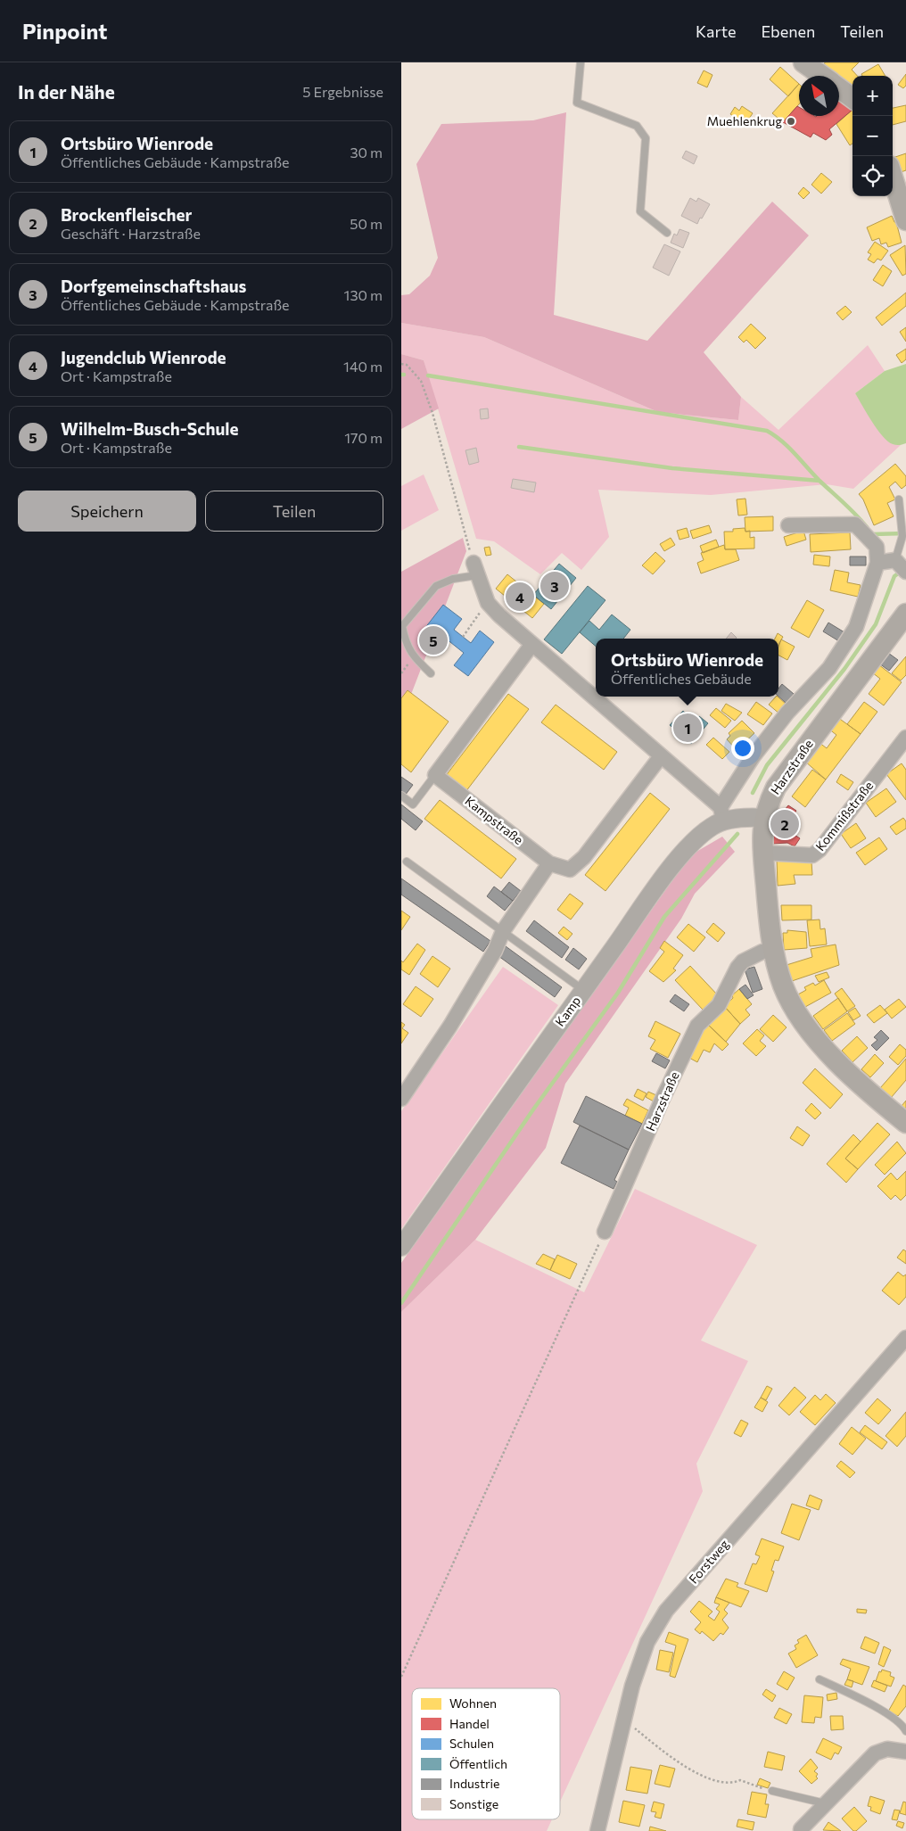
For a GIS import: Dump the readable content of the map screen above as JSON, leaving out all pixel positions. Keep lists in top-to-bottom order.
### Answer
{
  "streets": {
    "main road": ["Harzstraße"],
    "street": [
      "Kommißstraße",
      "Kampstraße",
      "Kamp",
      "Forstweg"
    ]
  },
  "crossings": [
    ["Harzstraße", "Kommißstraße"],
    ["Harzstraße", "Kamp"]
  ],
  "places": ["Muehlenkrug"],
  "legend": [
    "Wohnen",
    "Handel",
    "Schulen",
    "Öffentlich",
    "Industrie",
    "Sonstige"
  ],
  "north": "top left",
  "page": {
    "header": "Pinpoint",
    "nav": ["Karte", "Ebenen", "Teilen"],
    "heading": ["In der Nähe", "5 Ergebnisse"],
    "map_buttons": ["+", "−"],
    "list": [
      {
        "mark": "1",
        "name": "Ortsbüro Wienrode",
        "note": "Öffentliches Gebäude · Kampstraße",
        "value": "30 m"
      },
      {
        "mark": "2",
        "name": "Brockenfleischer",
        "note": "Geschäft · Harzstraße",
        "value": "50 m"
      },
      {
        "mark": "3",
        "name": "Dorfgemeinschaftshaus",
        "note": "Öffentliches Gebäude · Kampstraße",
        "value": "130 m"
      },
      {
        "mark": "4",
        "name": "Jugendclub Wienrode",
        "note": "Ort · Kampstraße",
        "value": "140 m"
      },
      {
        "mark": "5",
        "name": "Wilhelm-Busch-Schule",
        "note": "Ort · Kampstraße",
        "value": "170 m"
      }
    ],
    "buttons": ["Speichern", "Teilen"],
    "pins": [
      "3",
      "4",
      "5",
      "1",
      "2"
    ],
    "popup": ["Ortsbüro Wienrode", "Öffentliches Gebäude"]
  }
}
